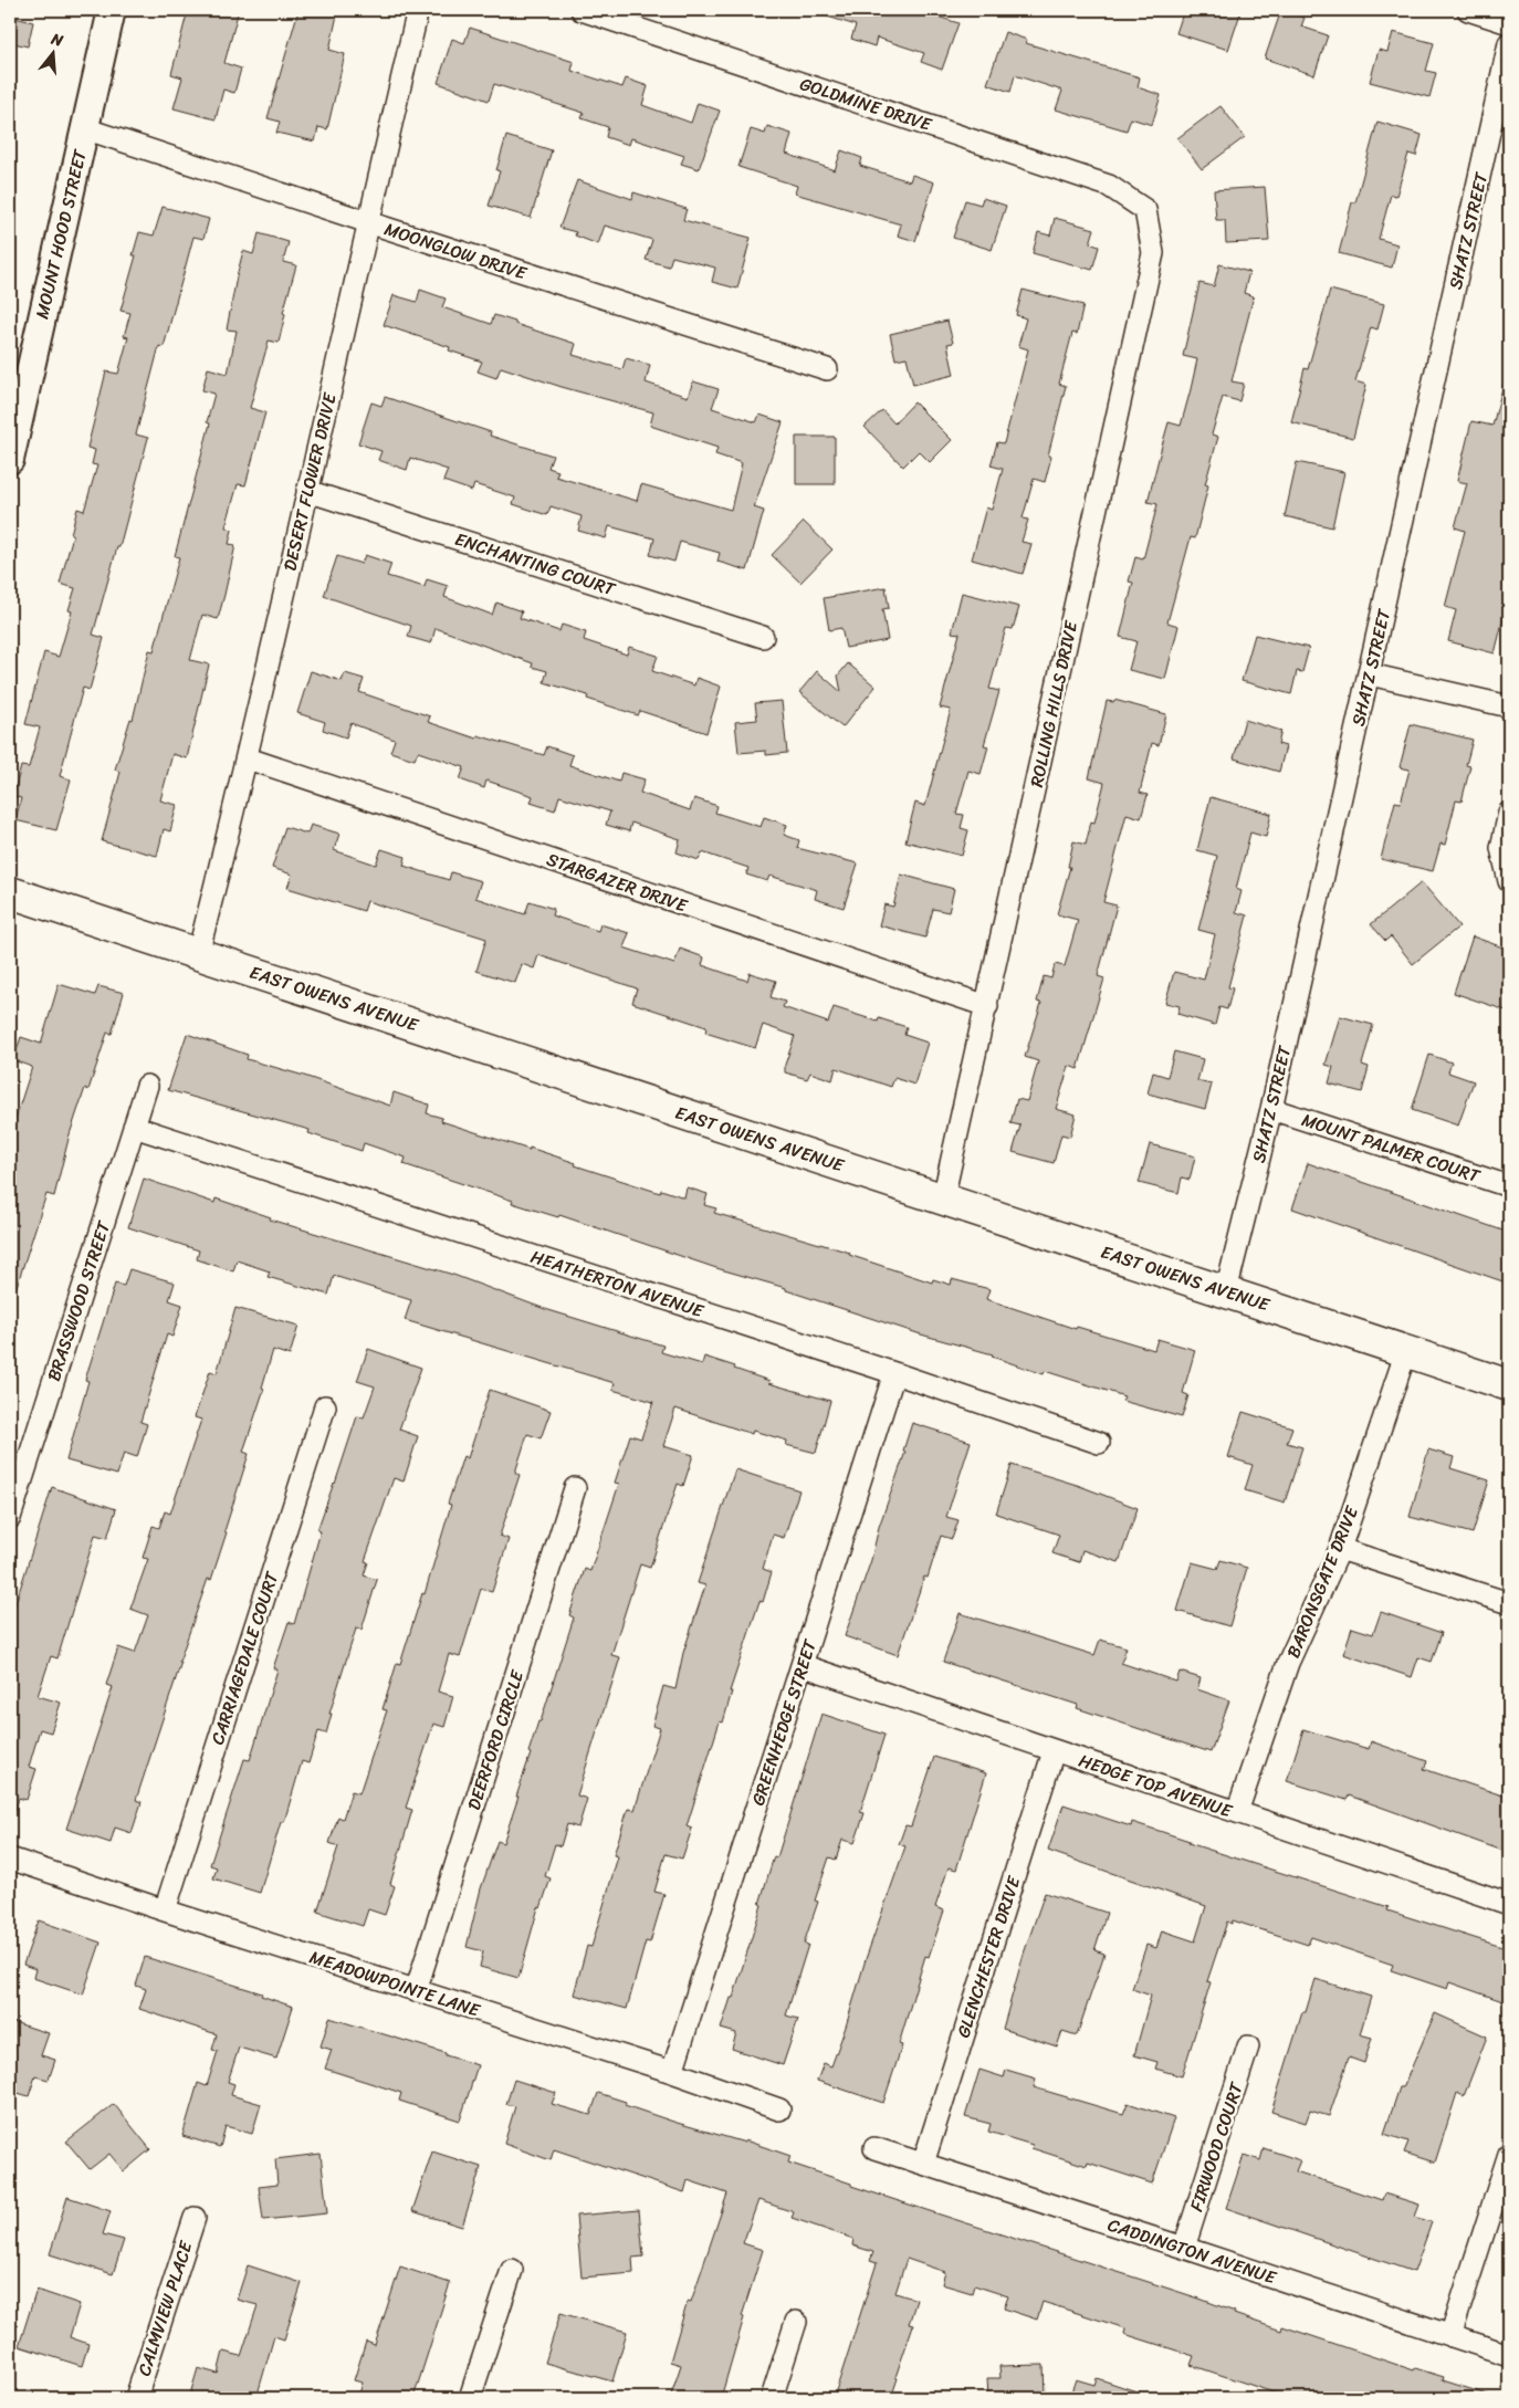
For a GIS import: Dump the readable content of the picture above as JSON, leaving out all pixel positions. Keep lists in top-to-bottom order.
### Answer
{
  "streets": {
    "main road": ["EAST OWENS AVENUE"],
    "street": [
      "GOLDMINE DRIVE",
      "SHATZ STREET",
      "MOUNT HOOD STREET",
      "MOONGLOW DRIVE",
      "DESERT FLOWER DRIVE",
      "ENCHANTING COURT",
      "ROLLING HILLS DRIVE",
      "STARGAZER DRIVE",
      "MOUNT PALMER COURT",
      "HEATHERTON AVENUE",
      "BRASSWOOD STREET",
      "BARONSGATE DRIVE",
      "CARRIAGEDALE COURT",
      "GREENHEDGE STREET",
      "DEERFORD CIRCLE",
      "HEDGE TOP AVENUE",
      "GLENCHESTER DRIVE",
      "MEADOWPOINTE LANE",
      "FIRWOOD COURT",
      "CADDINGTON AVENUE",
      "CALMVIEW PLACE"
    ]
  },
  "crossings": [
    ["GOLDMINE DRIVE", "ROLLING HILLS DRIVE"],
    ["SHATZ STREET", "EAST OWENS AVENUE"],
    ["SHATZ STREET", "MOUNT PALMER COURT"],
    ["MOUNT HOOD STREET", "MOONGLOW DRIVE"],
    ["MOONGLOW DRIVE", "DESERT FLOWER DRIVE"],
    ["DESERT FLOWER DRIVE", "ENCHANTING COURT"],
    ["DESERT FLOWER DRIVE", "STARGAZER DRIVE"],
    ["DESERT FLOWER DRIVE", "EAST OWENS AVENUE"],
    ["ROLLING HILLS DRIVE", "STARGAZER DRIVE"],
    ["ROLLING HILLS DRIVE", "EAST OWENS AVENUE"],
    ["EAST OWENS AVENUE", "BARONSGATE DRIVE"],
    ["HEATHERTON AVENUE", "BRASSWOOD STREET"],
    ["HEATHERTON AVENUE", "GREENHEDGE STREET"],
    ["BARONSGATE DRIVE", "HEDGE TOP AVENUE"],
    ["CARRIAGEDALE COURT", "MEADOWPOINTE LANE"],
    ["GREENHEDGE STREET", "HEDGE TOP AVENUE"],
    ["GREENHEDGE STREET", "MEADOWPOINTE LANE"],
    ["DEERFORD CIRCLE", "MEADOWPOINTE LANE"],
    ["HEDGE TOP AVENUE", "GLENCHESTER DRIVE"],
    ["GLENCHESTER DRIVE", "CADDINGTON AVENUE"],
    ["FIRWOOD COURT", "CADDINGTON AVENUE"]
  ],
  "north": "top"
}
